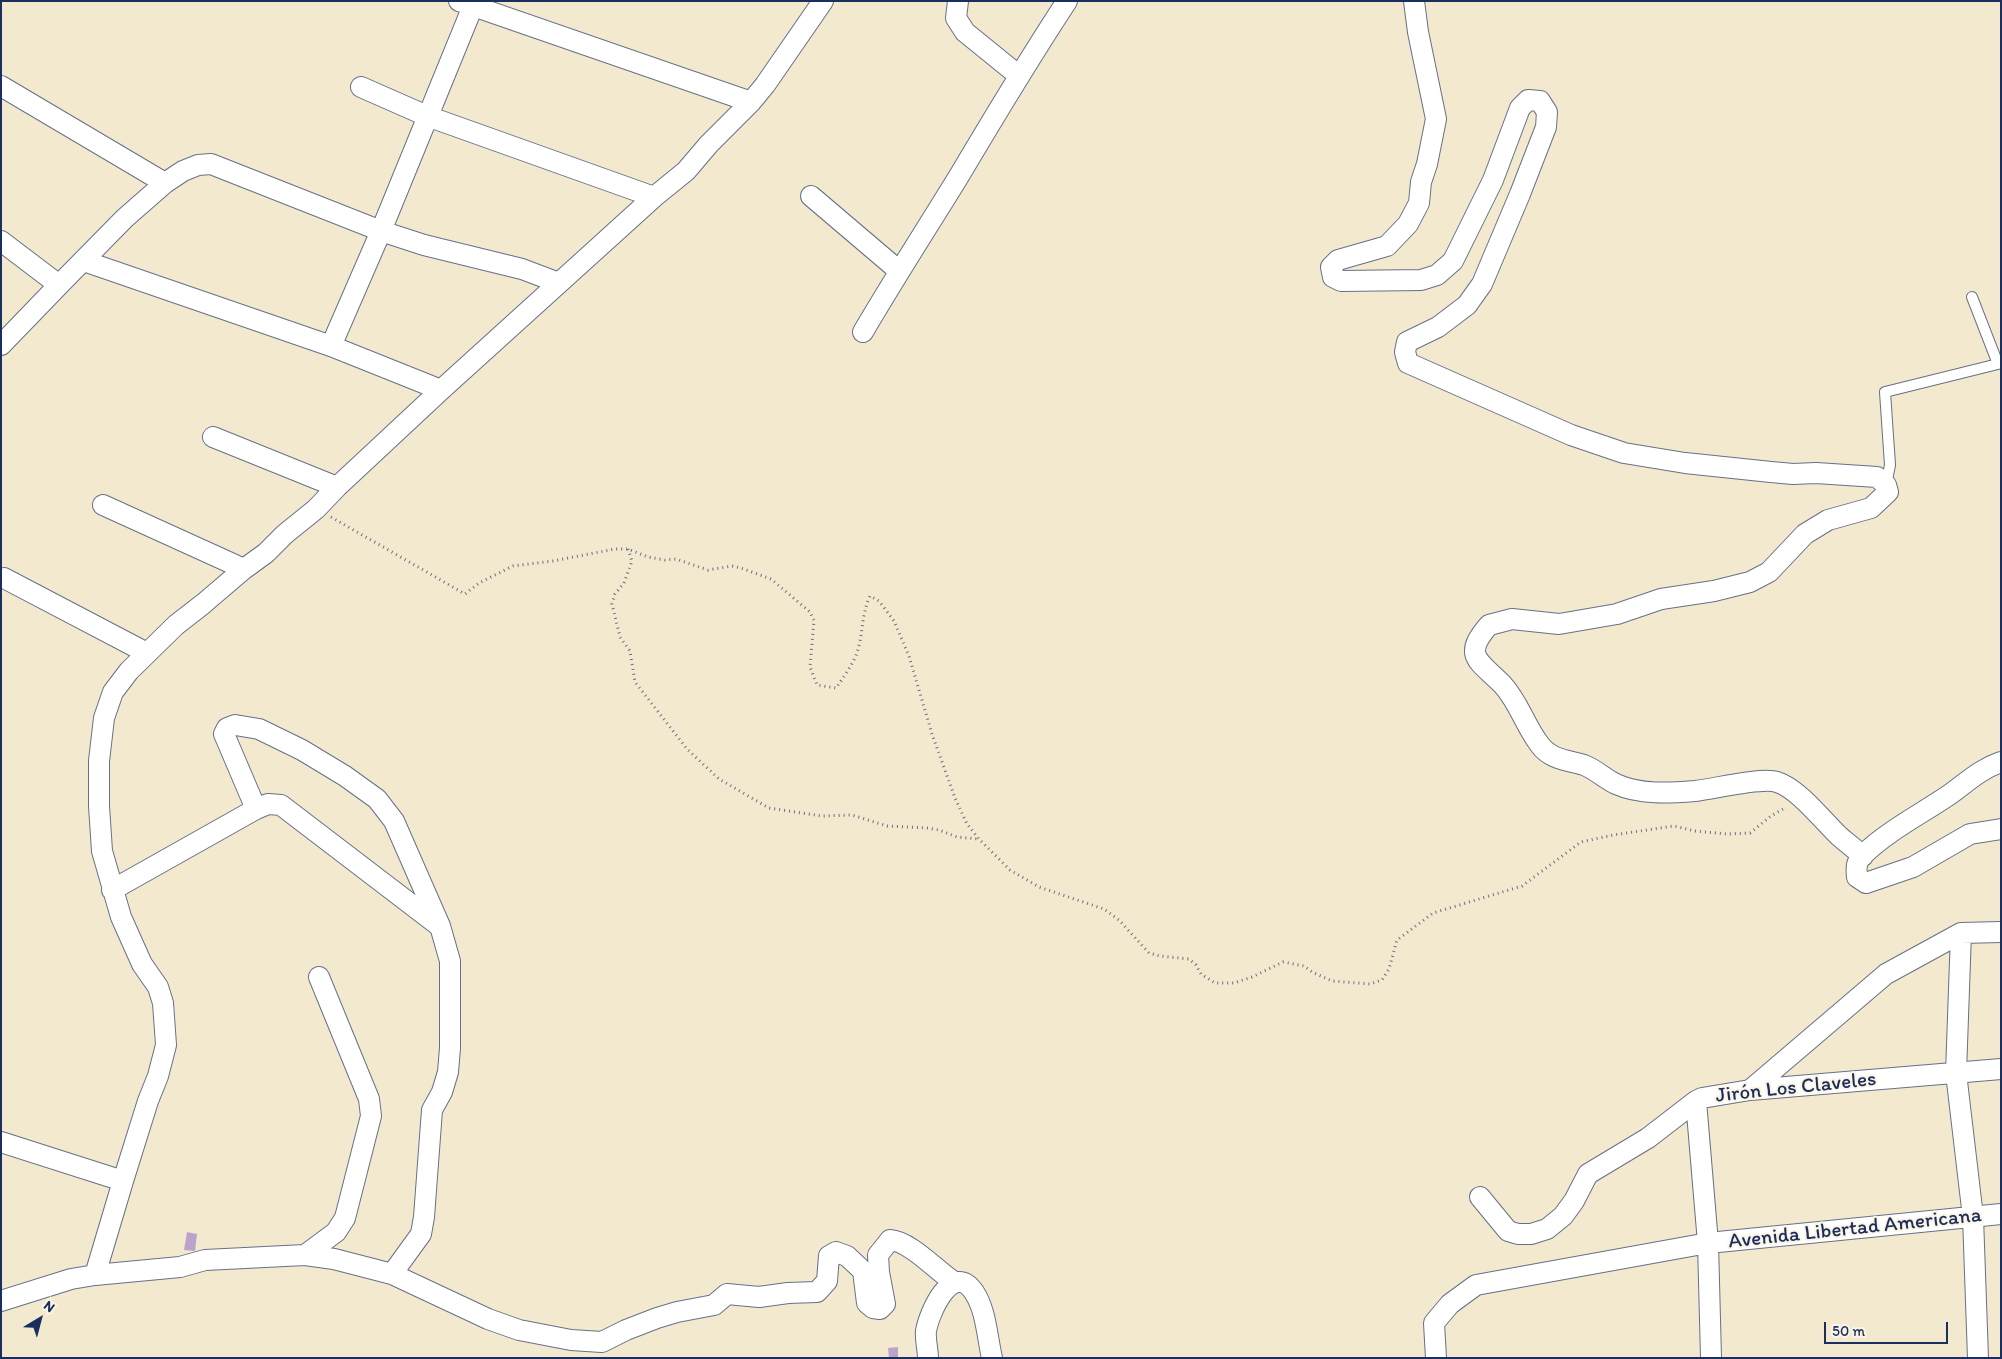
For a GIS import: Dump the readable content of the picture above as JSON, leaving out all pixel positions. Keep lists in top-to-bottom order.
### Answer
{
  "streets": {
    "street": ["Jirón Los Claveles", "Avenida Libertad Americana"]
  },
  "scale_bar": "50 m",
  "north": "top right"
}
